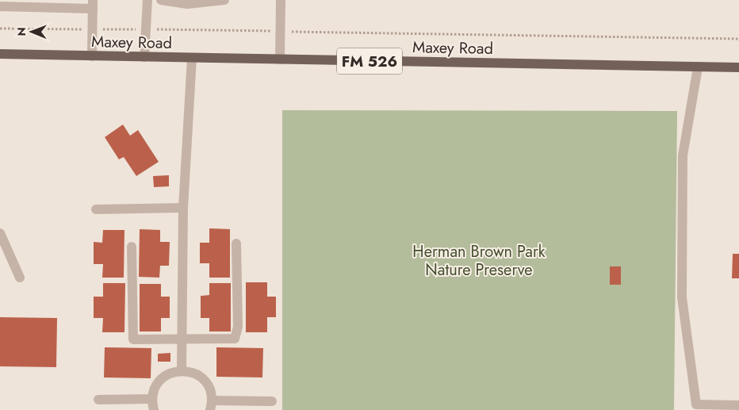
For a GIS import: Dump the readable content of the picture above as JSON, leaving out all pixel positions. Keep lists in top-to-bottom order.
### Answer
{
  "streets": {
    "main road": ["Maxey Road", "FM 526"]
  },
  "parks": ["Herman Brown Park Nature Preserve"],
  "north": "left"
}
